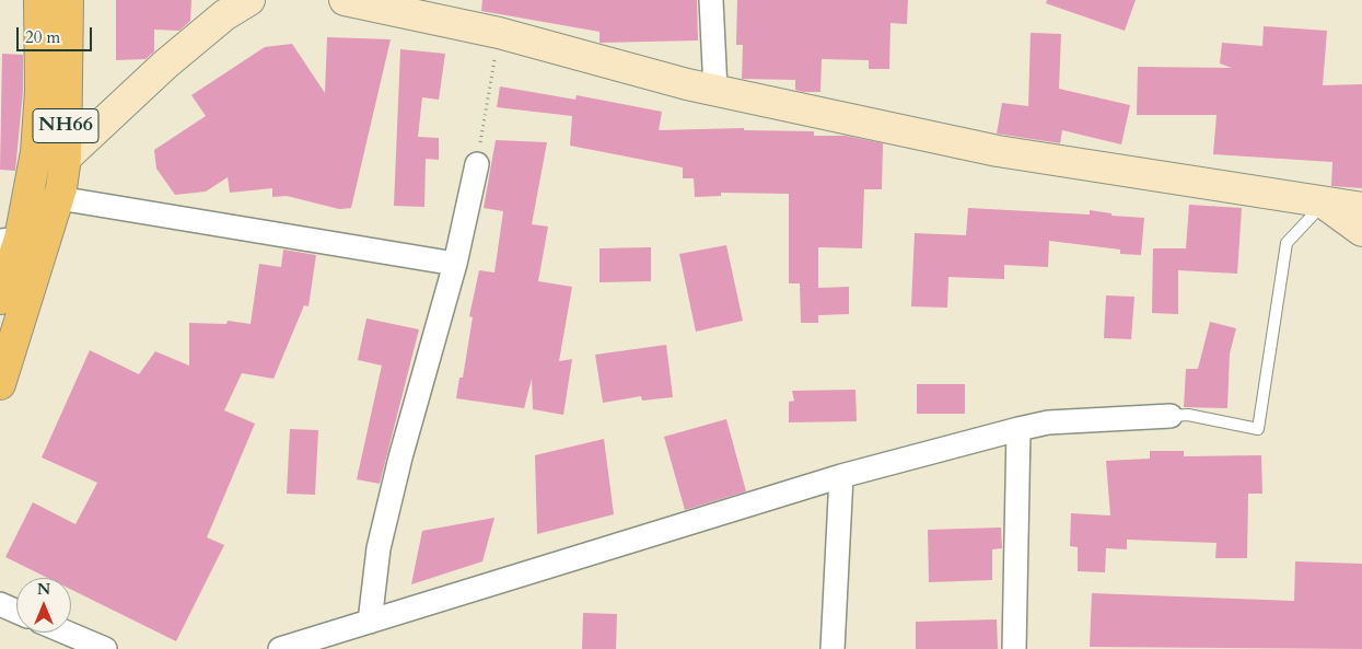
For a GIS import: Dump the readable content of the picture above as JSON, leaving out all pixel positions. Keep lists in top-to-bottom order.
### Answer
{
  "streets": {
    "highway": ["NH66"]
  },
  "scale_bar": "20 m",
  "north": "top"
}
